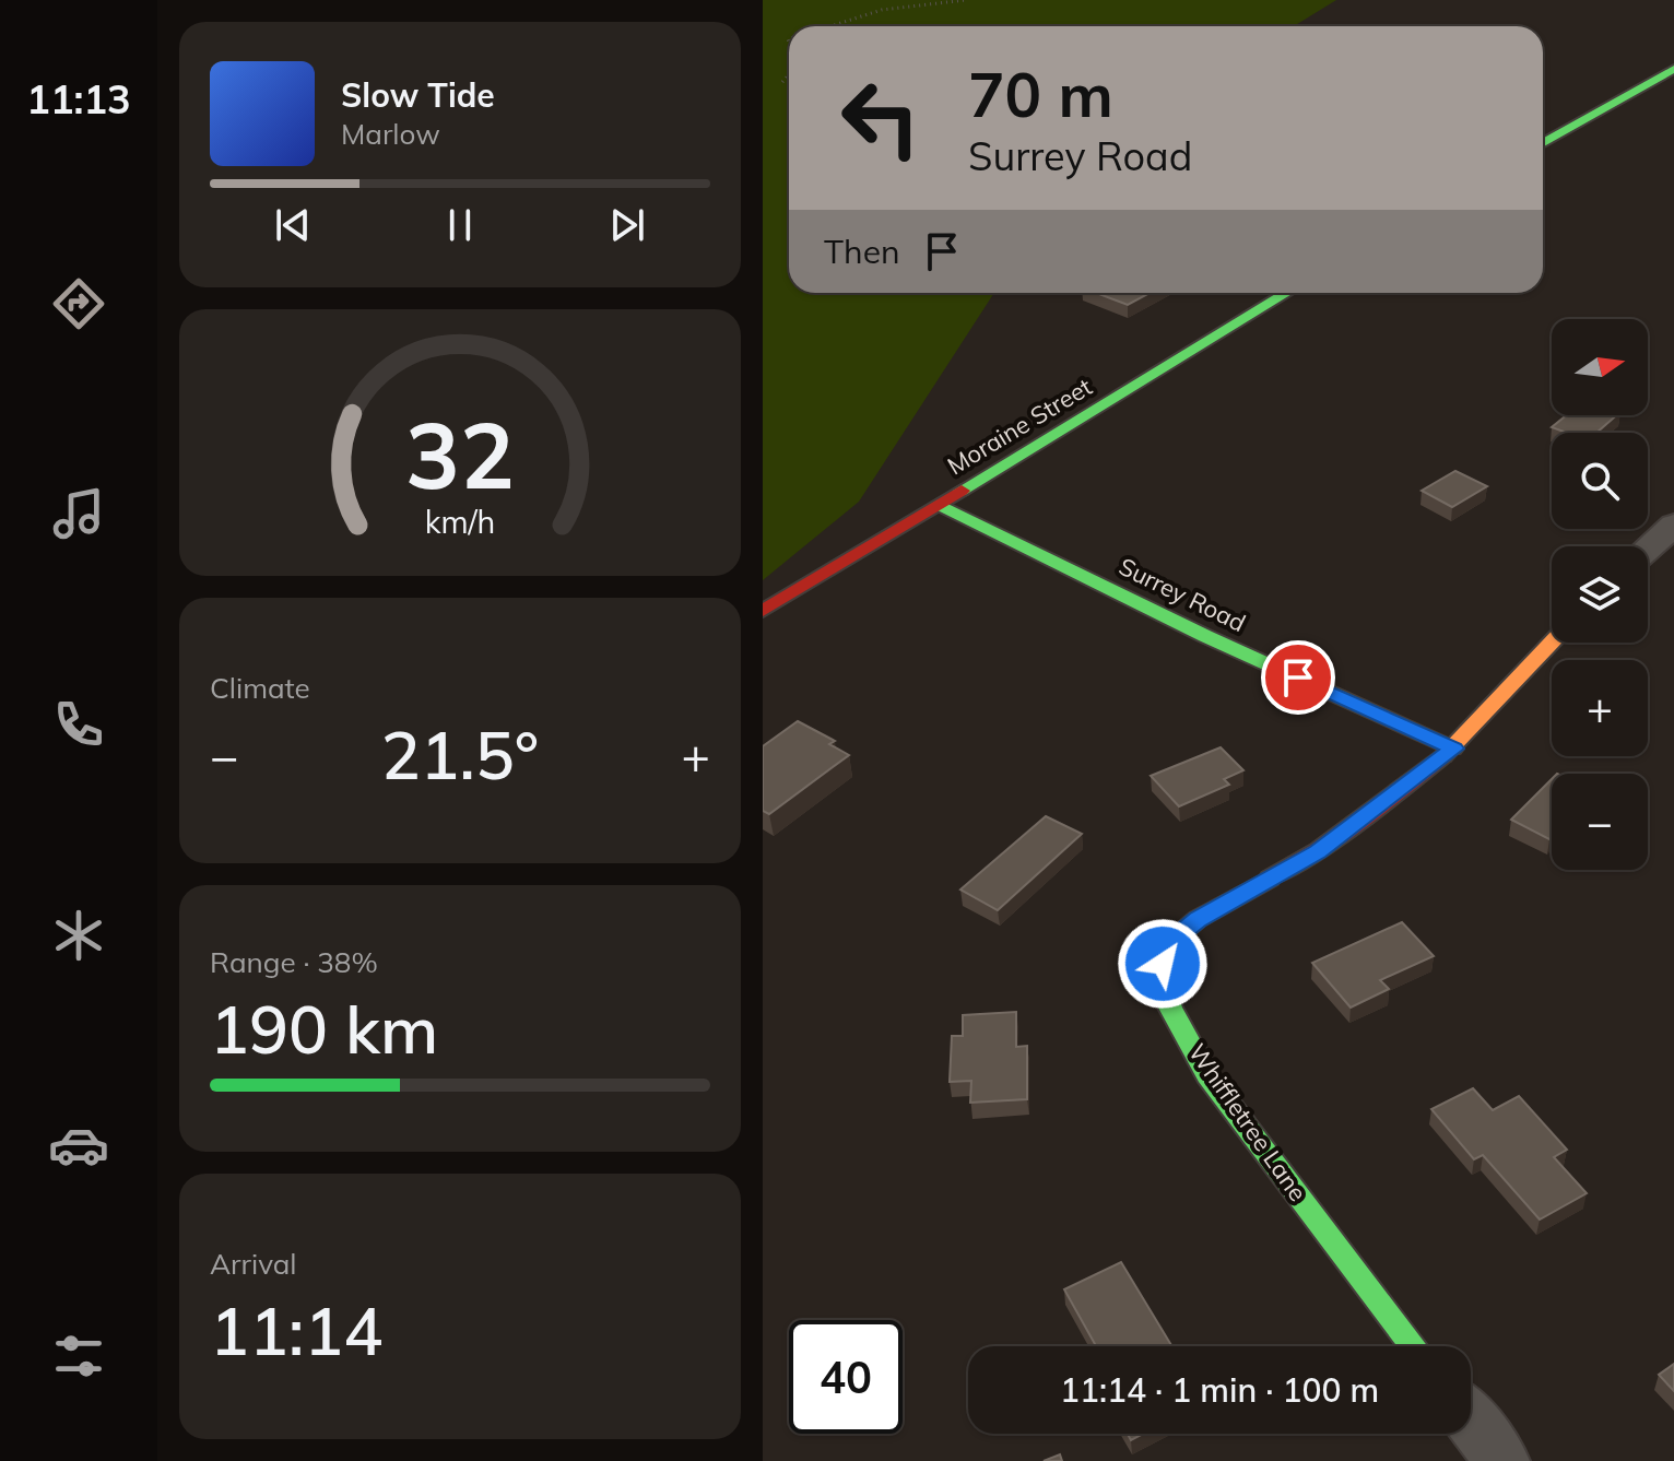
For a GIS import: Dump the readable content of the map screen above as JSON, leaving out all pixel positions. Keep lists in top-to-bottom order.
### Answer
{
  "streets": {
    "street": ["Moraine Street", "Surrey Road", "Whiffletree Lane"]
  },
  "crossings": [
    ["Moraine Street", "Surrey Road"],
    ["Surrey Road", "Whiffletree Lane"]
  ],
  "north": "right",
  "page": {
    "tabs": "11:13",
    "turn": ["70 m", "Surrey Road"],
    "song": ["Slow Tide", "Marlow"],
    "then": "Then",
    "map_buttons": ["+", "−"],
    "tile": [
      "Climate",
      ["Range · 38%", "190 km"],
      ["Arrival", "11:14"]
    ],
    "heat": ["−", "21.5°", "+"],
    "limit": "40",
    "trip": "11:14 · 1 min · 100 m",
    "gauge": ["32", "km/h"]
  }
}
